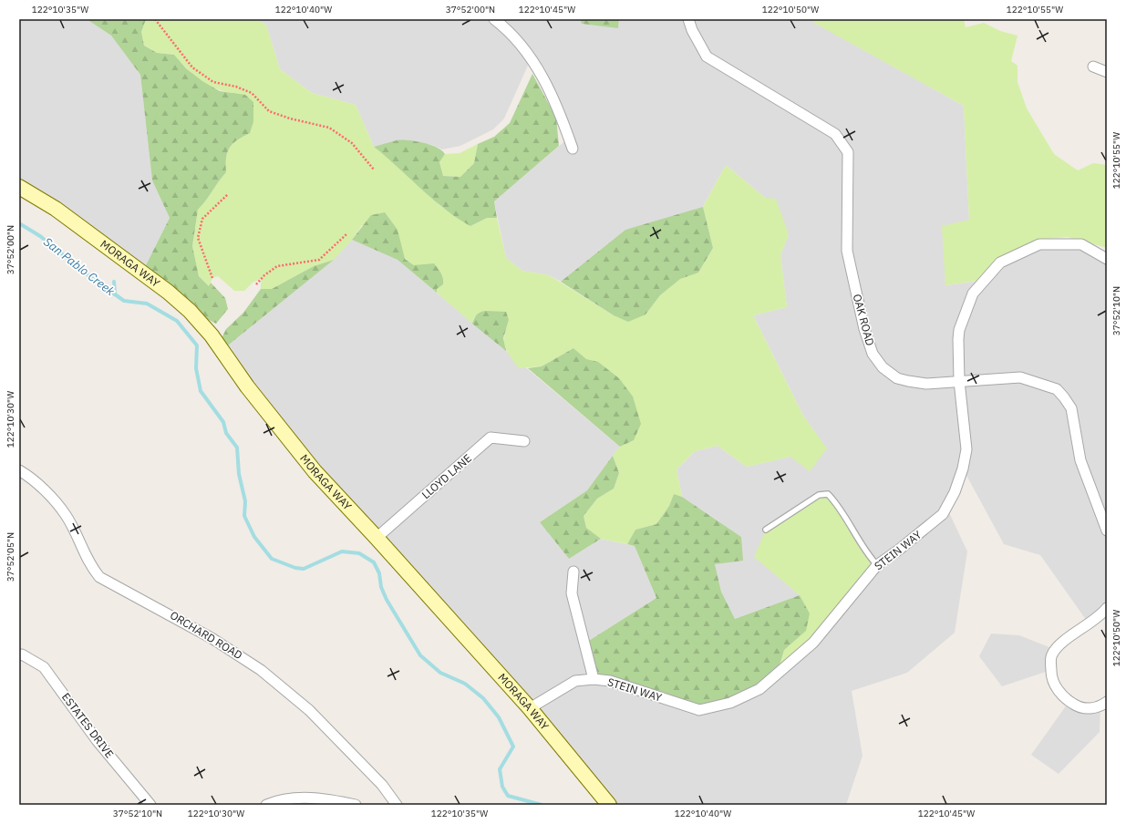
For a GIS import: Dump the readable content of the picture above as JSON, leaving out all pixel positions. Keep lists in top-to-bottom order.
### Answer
{
  "streets": {
    "main road": ["MORAGA WAY"],
    "street": [
      "OAK ROAD",
      "LLOYD LANE",
      "STEIN WAY",
      "ORCHARD ROAD",
      "ESTATES DRIVE"
    ]
  },
  "crossings": [
    ["MORAGA WAY", "LLOYD LANE"],
    ["MORAGA WAY", "STEIN WAY"],
    ["OAK ROAD", "STEIN WAY"]
  ],
  "water": ["San Pablo Creek"],
  "coordinates": [
    "122°10'35\"W",
    "122°10'40\"W",
    "37°52'00\"N",
    "122°10'45\"W",
    "122°10'50\"W",
    "122°10'55\"W",
    "37°52'10\"N",
    "122°10'30\"W",
    "37°52'05\"N"
  ]
}
